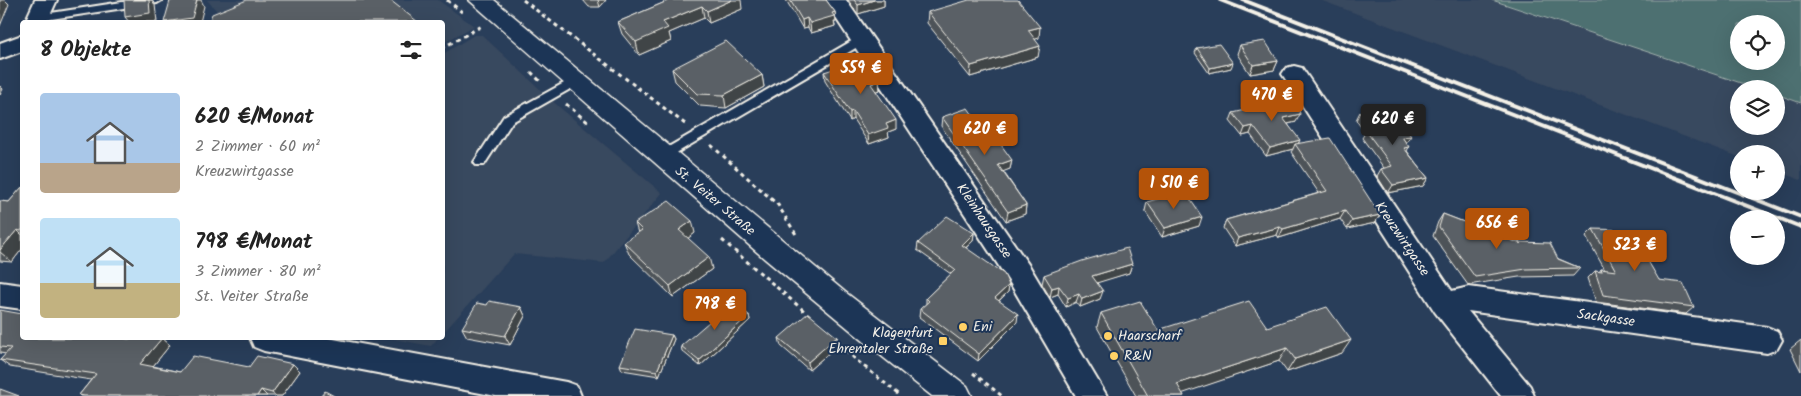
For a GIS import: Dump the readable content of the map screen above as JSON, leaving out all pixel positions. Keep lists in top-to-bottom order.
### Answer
{
  "streets": {
    "main road": ["St. Veiter Straße"],
    "street": ["Kleinhausgasse", "Kreuzwirtgasse", "Sackgasse"]
  },
  "crossings": [
    ["Kreuzwirtgasse", "Sackgasse"]
  ],
  "places": {
    "other": ["Eni", "Haarscharf", "R&N"],
    "transit": ["Klagenfurt Ehrentaler Straße"]
  },
  "page": {
    "map_buttons": ["+", "−"],
    "heading": "8 Objekte",
    "price": [
      "559 €",
      "470 €",
      "620 €",
      "620 €",
      "1 510 €",
      "656 €",
      "523 €",
      "798 €"
    ],
    "list": [
      {
        "name": "620 €/Monat",
        "note": "2 Zimmer · 60 m² · Kreuzwirtgasse"
      },
      {
        "name": "798 €/Monat",
        "note": "3 Zimmer · 80 m² · St. Veiter Straße"
      }
    ]
  }
}
